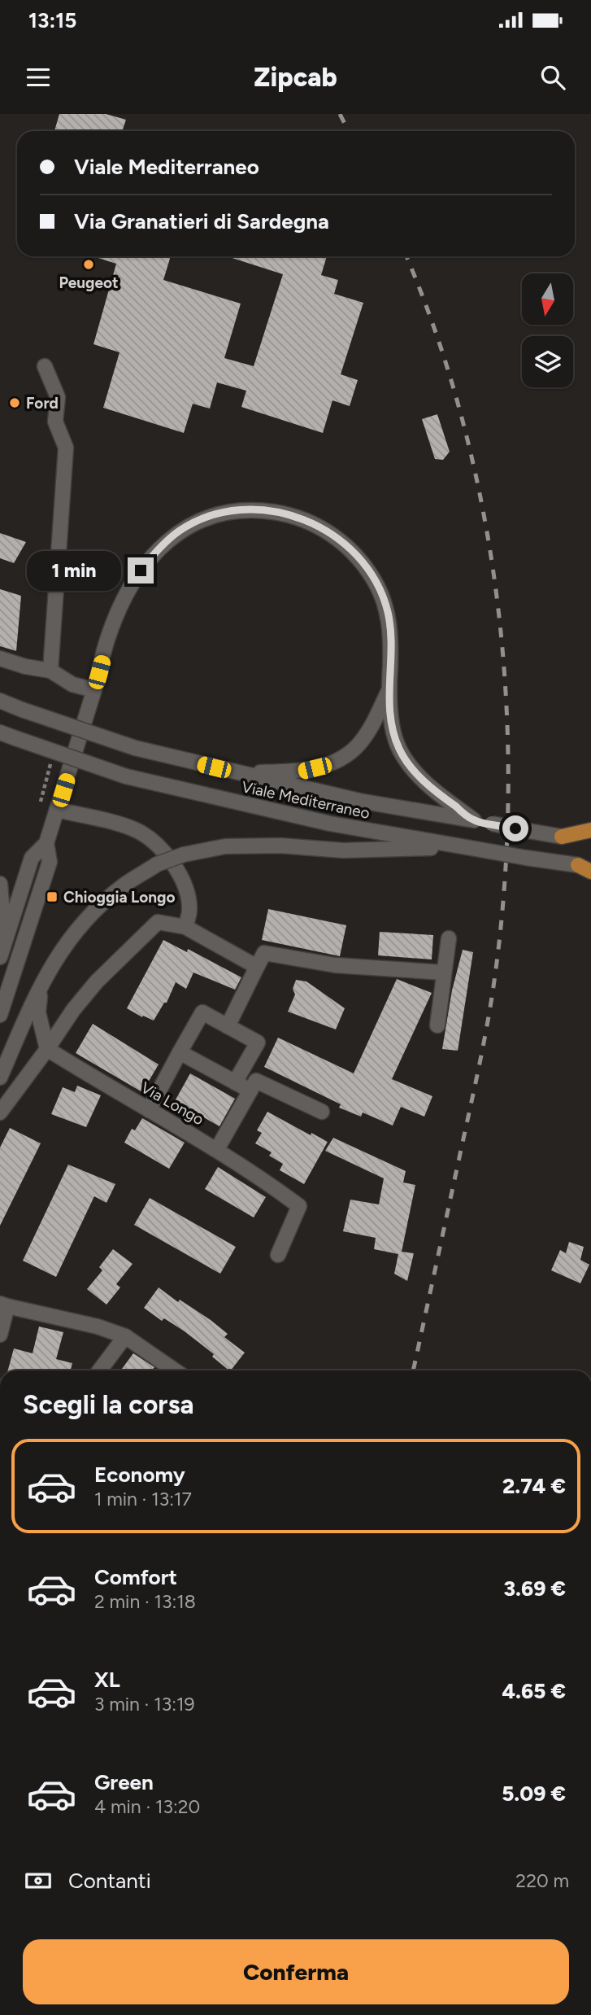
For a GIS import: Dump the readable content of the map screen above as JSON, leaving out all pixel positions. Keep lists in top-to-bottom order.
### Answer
{
  "streets": {
    "street": ["Viale Mediterraneo", "Via Longo"]
  },
  "places": {
    "other": ["Peugeot", "Ford"],
    "transit": ["Chioggia Longo"]
  },
  "north": "bottom",
  "page": {
    "status": "13:15",
    "header": "Zipcab",
    "banner": ["Viale Mediterraneo", "Via Granatieri di Sardegna"],
    "bubble": "1 min",
    "heading": "Scegli la corsa",
    "list": [
      {
        "name": "Economy",
        "note": "1 min · 13:17",
        "value": "2.74 €"
      },
      {
        "name": "Comfort",
        "note": "2 min · 13:18",
        "value": "3.69 €"
      },
      {
        "name": "XL",
        "note": "3 min · 13:19",
        "value": "4.65 €"
      },
      {
        "name": "Green",
        "note": "4 min · 13:20",
        "value": "5.09 €"
      }
    ],
    "pay": ["Contanti", "220 m"],
    "buttons": "Conferma"
  }
}
